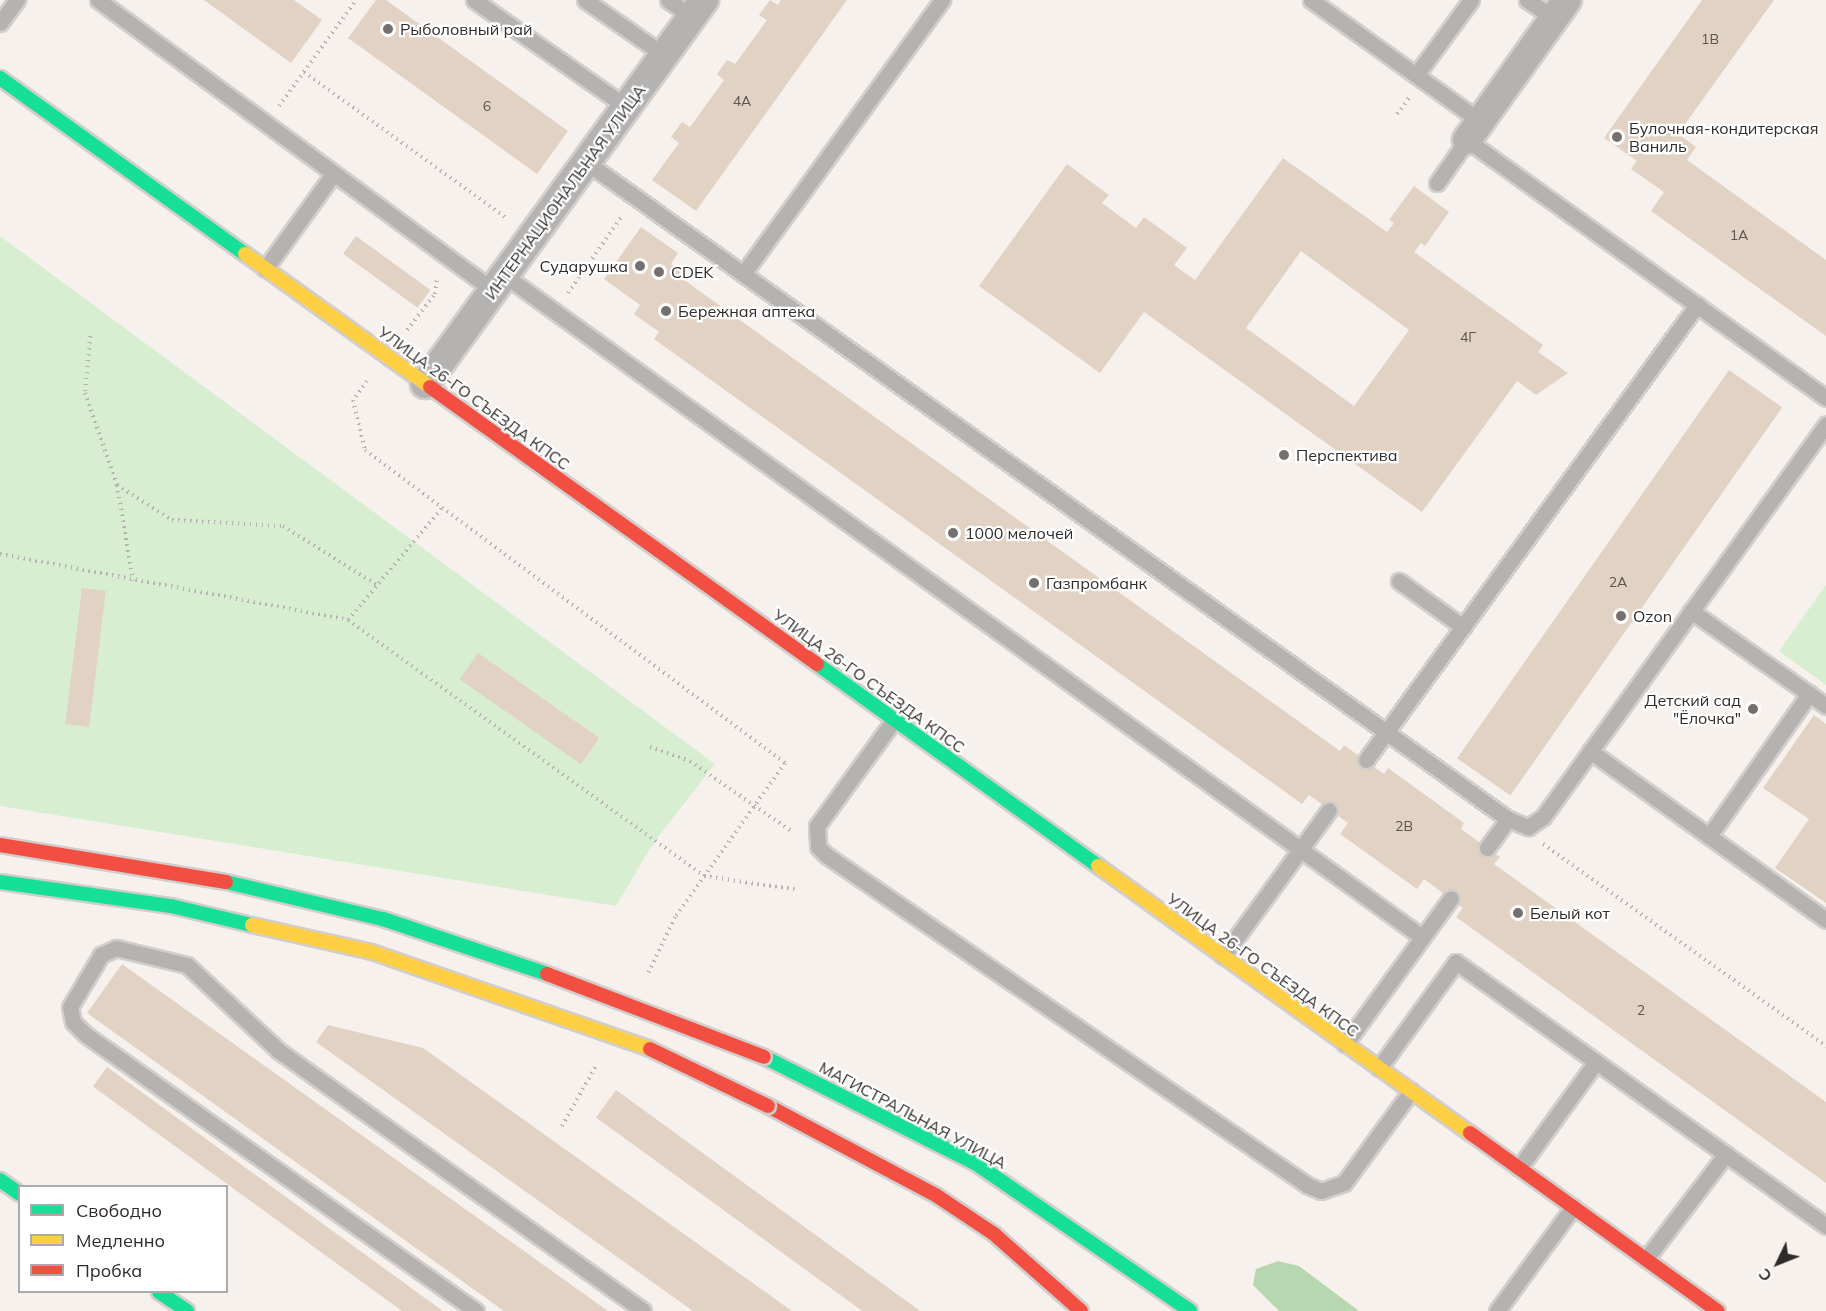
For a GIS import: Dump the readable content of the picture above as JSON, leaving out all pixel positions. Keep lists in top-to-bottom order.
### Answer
{
  "streets": {
    "main road": ["УЛИЦА 26-ГО СЪЕЗДА КПСС", "МАГИСТРАЛЬНАЯ УЛИЦА"],
    "street": ["ИНТЕРНАЦИОНАЛЬНАЯ УЛИЦА"]
  },
  "crossings": [
    ["ИНТЕРНАЦИОНАЛЬНАЯ УЛИЦА", "УЛИЦА 26-ГО СЪЕЗДА КПСС"]
  ],
  "places": [
    "Рыболовный рай",
    "Булочная-кондитерская Ваниль",
    "Сударушка",
    "CDEK",
    "Бережная аптека",
    "Перспектива",
    "1000 мелочей",
    "Газпромбанк",
    "Ozon",
    "Детский сад \"Ёлочка\"",
    "Белый кот"
  ],
  "house_numbers": [
    "1В",
    "4А",
    "6",
    "1А",
    "4Г",
    "2А",
    "2В",
    "2"
  ],
  "legend": ["Свободно", "Медленно", "Пробка"],
  "north": "bottom left"
}
